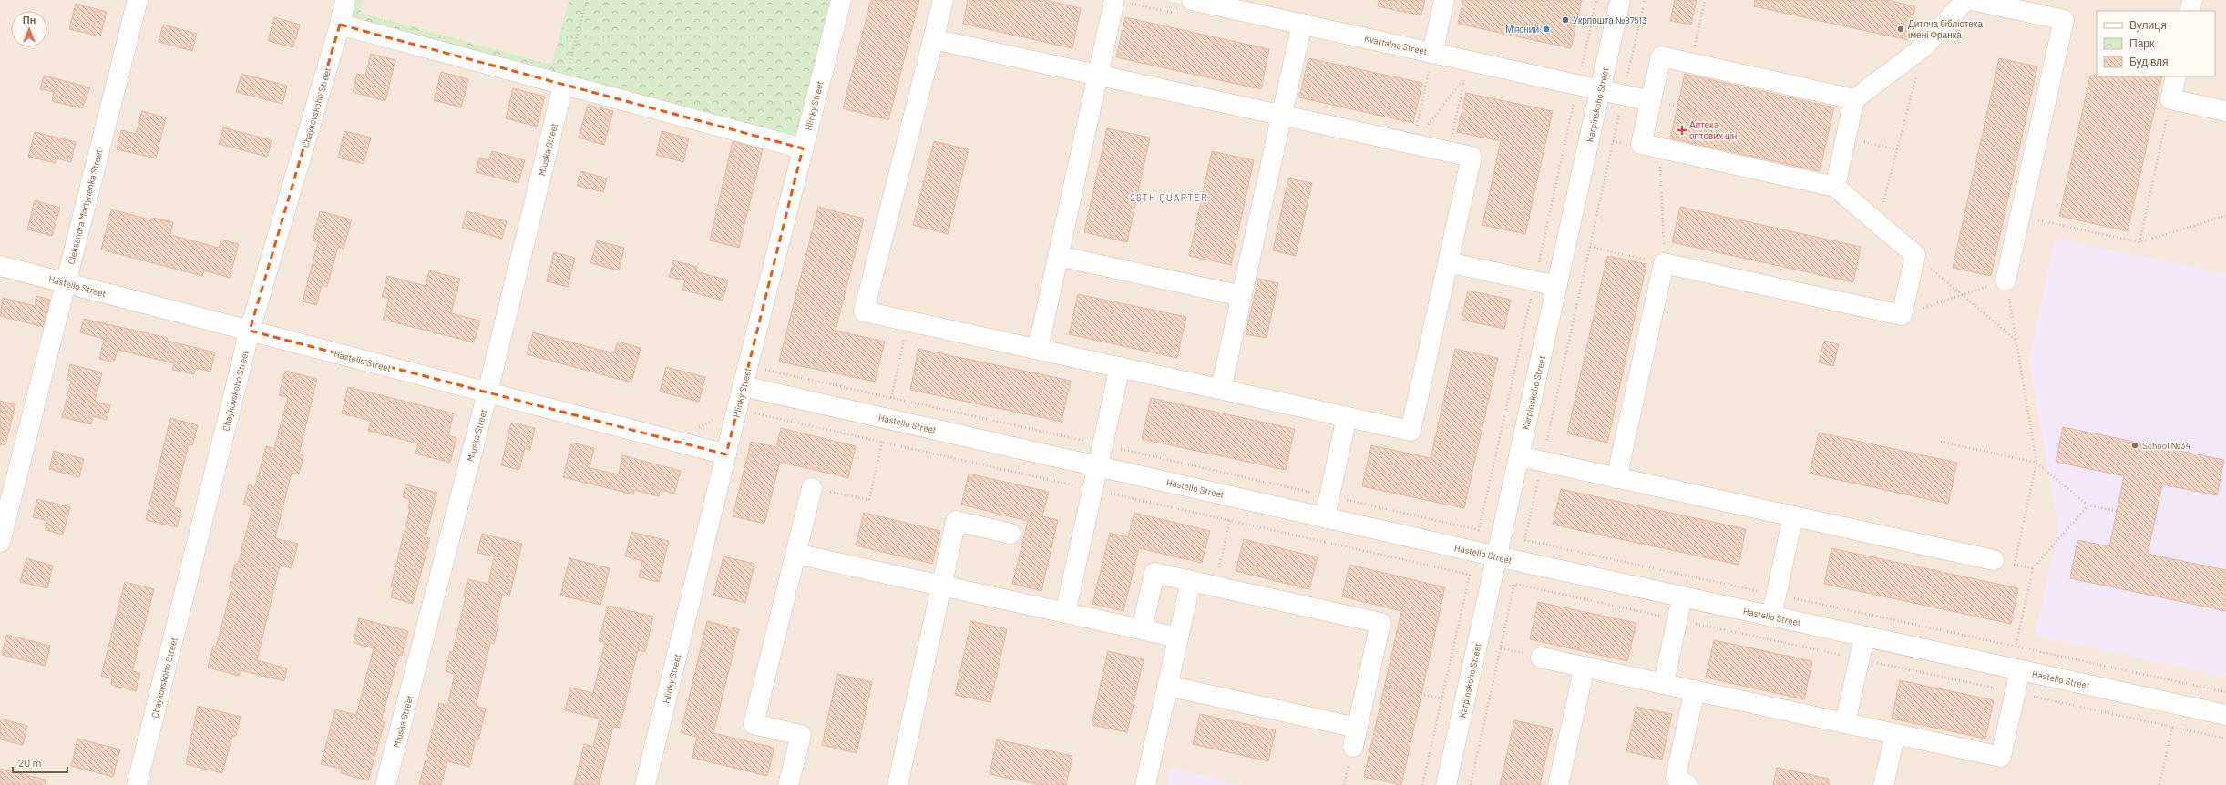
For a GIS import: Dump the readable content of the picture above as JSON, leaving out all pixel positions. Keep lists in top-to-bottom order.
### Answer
{
  "streets": {
    "street": [
      "Kvartalna Street",
      "Karpinskoho Street",
      "Hlinky Street",
      "Chaykovskoho Street",
      "Miuska Street",
      "Oleksandra Martynenka Street",
      "Hastello Street"
    ]
  },
  "crossings": [
    ["Kvartalna Street", "Karpinskoho Street"],
    ["Karpinskoho Street", "Hastello Street"],
    ["Hlinky Street", "Hastello Street"],
    ["Chaykovskoho Street", "Hastello Street"],
    ["Miuska Street", "Hastello Street"],
    ["Oleksandra Martynenka Street", "Hastello Street"]
  ],
  "districts": ["26TH QUARTER"],
  "places": {
    "other": [
      "Укрпошта №87513",
      "М'ясний",
      "Дитяча бібліотека імені Франка",
      "School №34"
    ],
    "health": ["Аптека оптових цін"]
  },
  "legend": ["Вулиця", "Парк", "Будівля"],
  "scale_bar": "20 m",
  "north": "top"
}
